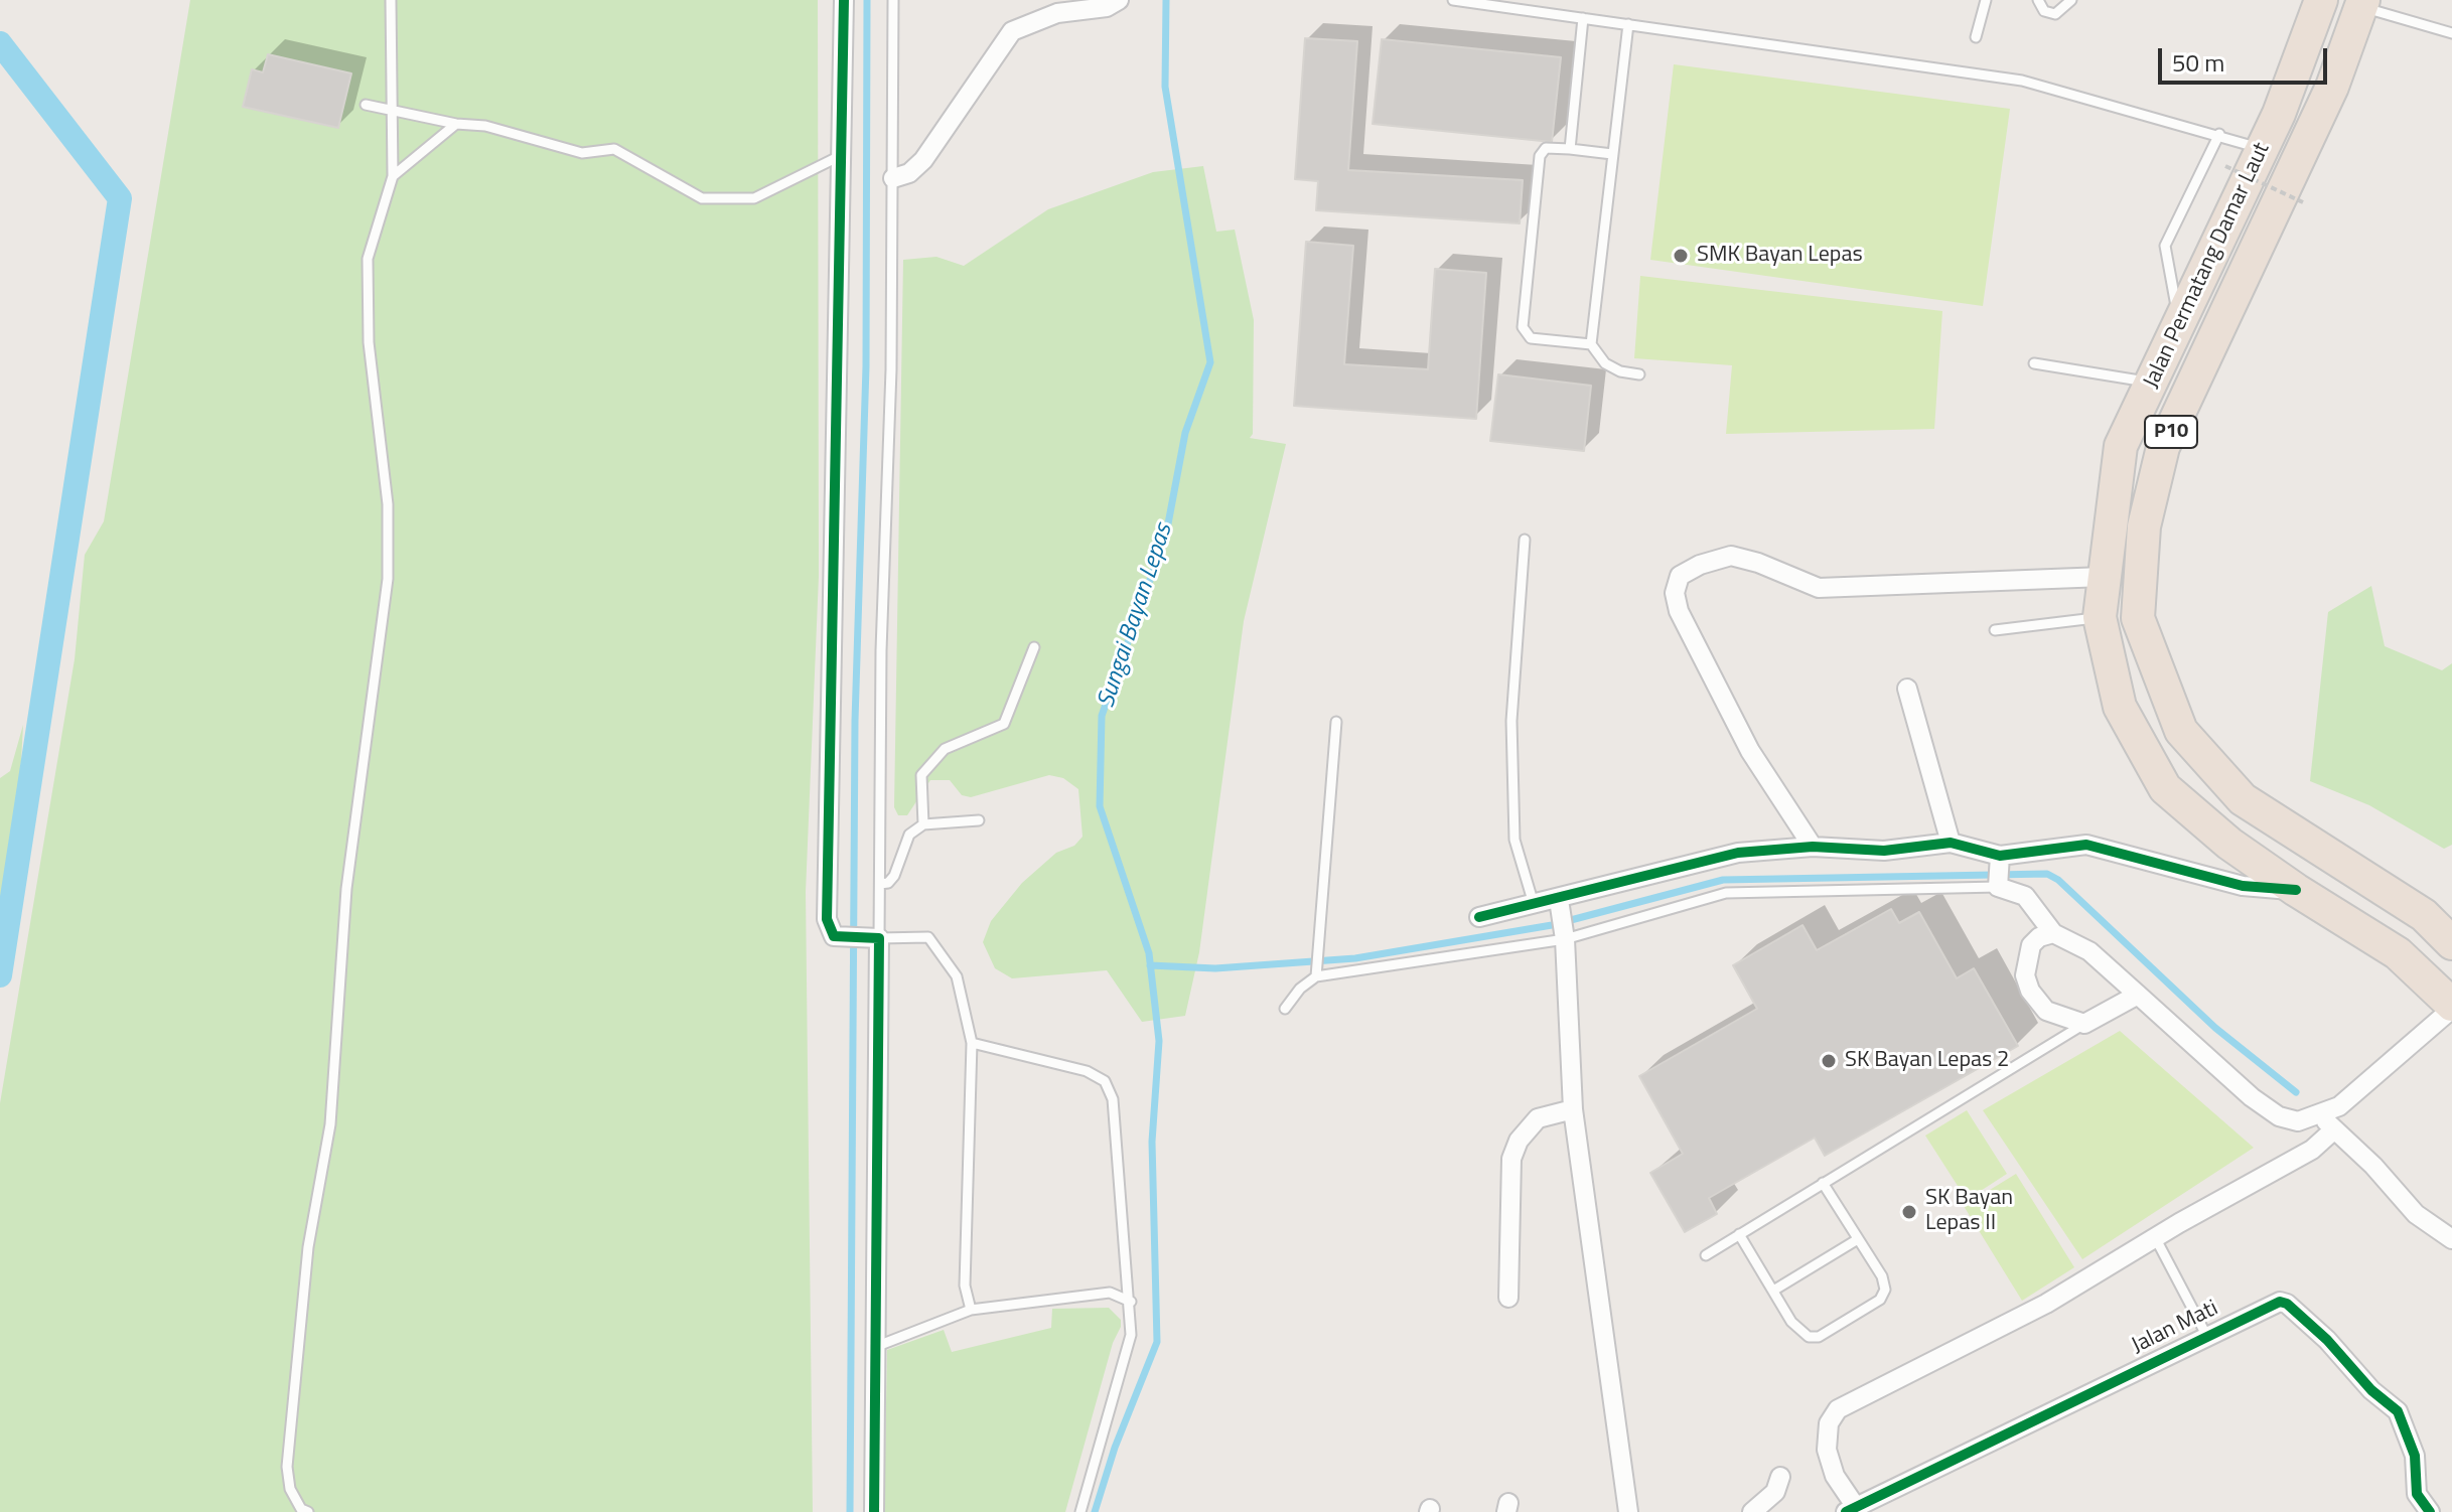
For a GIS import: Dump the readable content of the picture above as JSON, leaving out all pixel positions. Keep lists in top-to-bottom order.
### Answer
{
  "streets": {
    "highway": ["Jalan Permatang Damar Laut", "P10"],
    "street": ["Jalan Mati"]
  },
  "water": ["Sungai Bayan Lepas"],
  "places": ["SMK Bayan Lepas", "SK Bayan Lepas 2", "SK Bayan Lepas II"],
  "scale_bar": "50 m"
}
